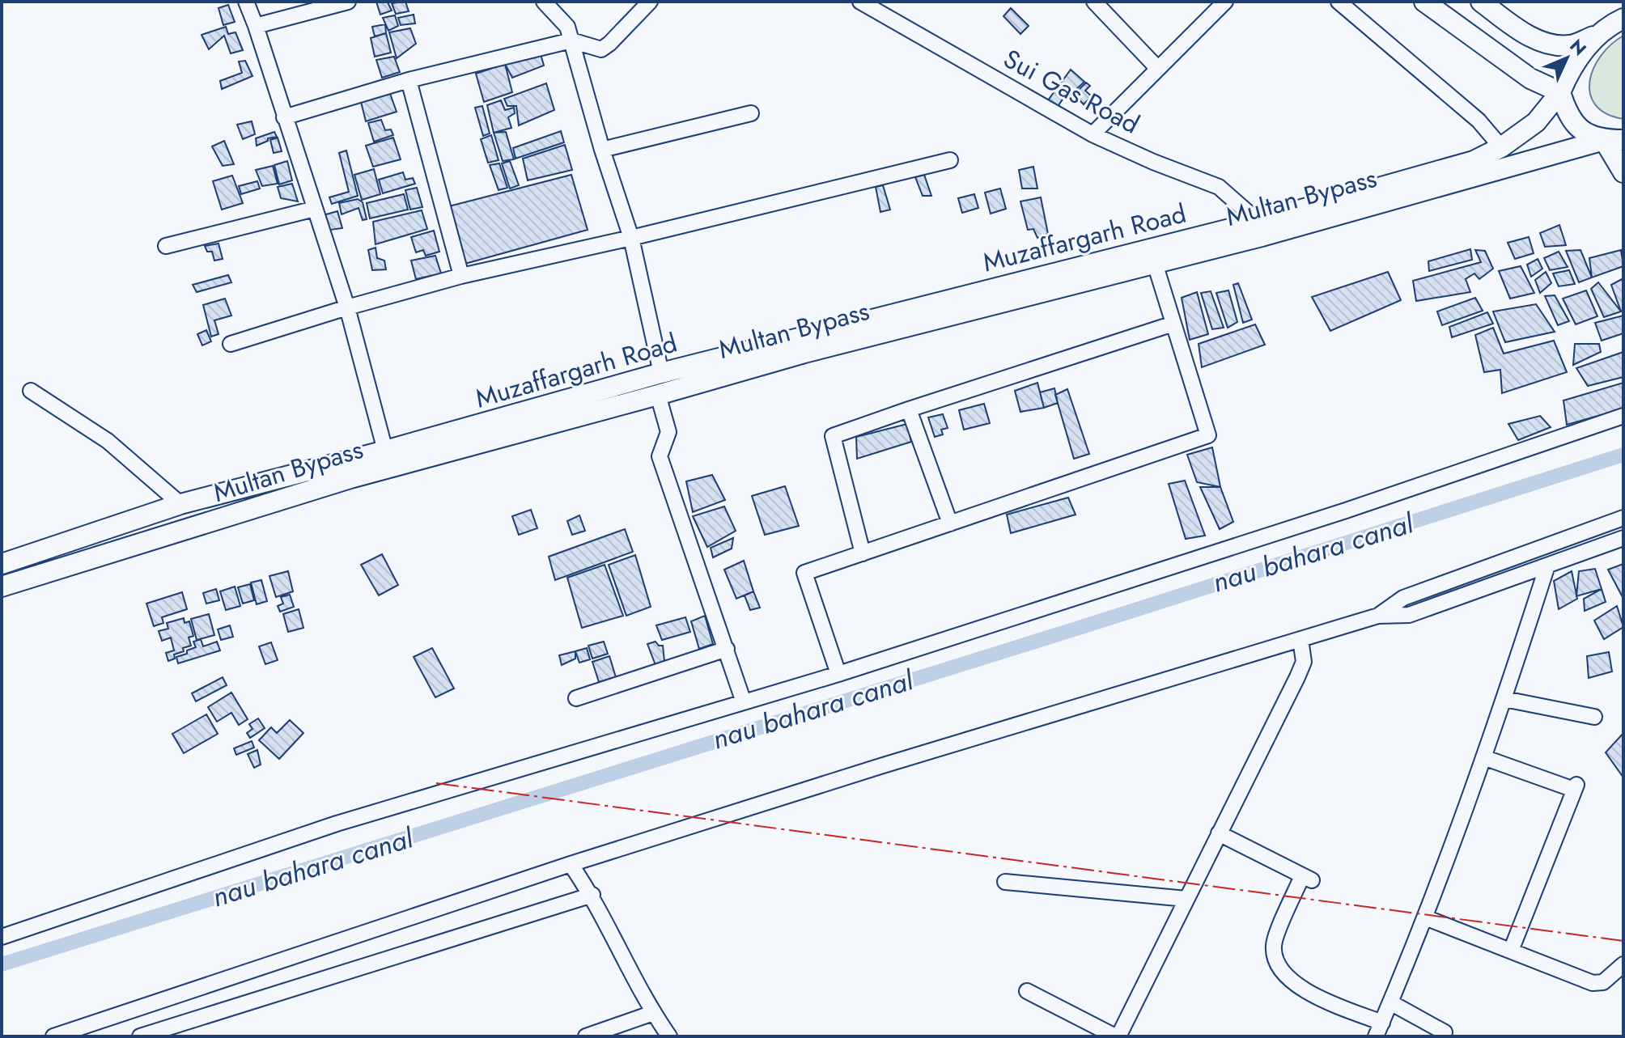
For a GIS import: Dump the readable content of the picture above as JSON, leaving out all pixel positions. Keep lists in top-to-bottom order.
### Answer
{
  "streets": {
    "main road": ["Multan Bypass", "Muzaffargarh Road"],
    "street": ["Sui Gas Road"]
  },
  "crossings": [
    ["Sui Gas Road", "Muzaffargarh Road"],
    ["Multan Bypass", "Muzaffargarh Road"]
  ],
  "water": ["nau bahara canal"],
  "north": "top right"
}
